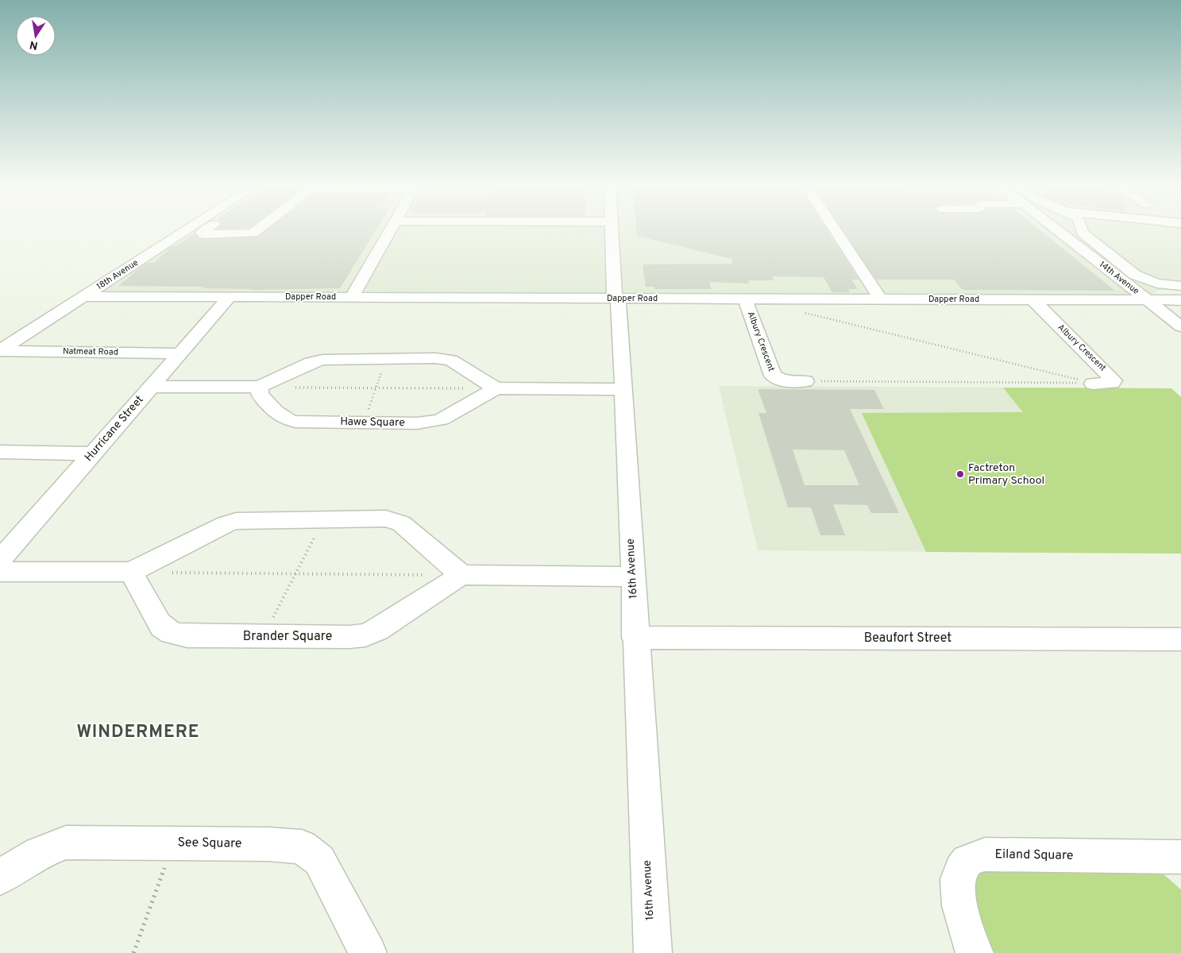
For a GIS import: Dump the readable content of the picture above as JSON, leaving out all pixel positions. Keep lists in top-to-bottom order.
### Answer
{
  "streets": {
    "street": [
      "18th Avenue",
      "14th Avenue",
      "Dapper Road",
      "Albury Crescent",
      "Natmeat Road",
      "Hawe Square",
      "Hurricane Street",
      "16th Avenue",
      "Brander Square",
      "Beaufort Street",
      "See Square",
      "Eiland Square"
    ]
  },
  "crossings": [
    ["18th Avenue", "Dapper Road"],
    ["18th Avenue", "Natmeat Road"],
    ["14th Avenue", "Dapper Road"],
    ["Dapper Road", "Albury Crescent"],
    ["Dapper Road", "Hurricane Street"],
    ["Dapper Road", "16th Avenue"],
    ["Natmeat Road", "Hurricane Street"],
    ["16th Avenue", "Beaufort Street"]
  ],
  "districts": ["WINDERMERE"],
  "places": ["Factreton Primary School"],
  "north": "bottom"
}
